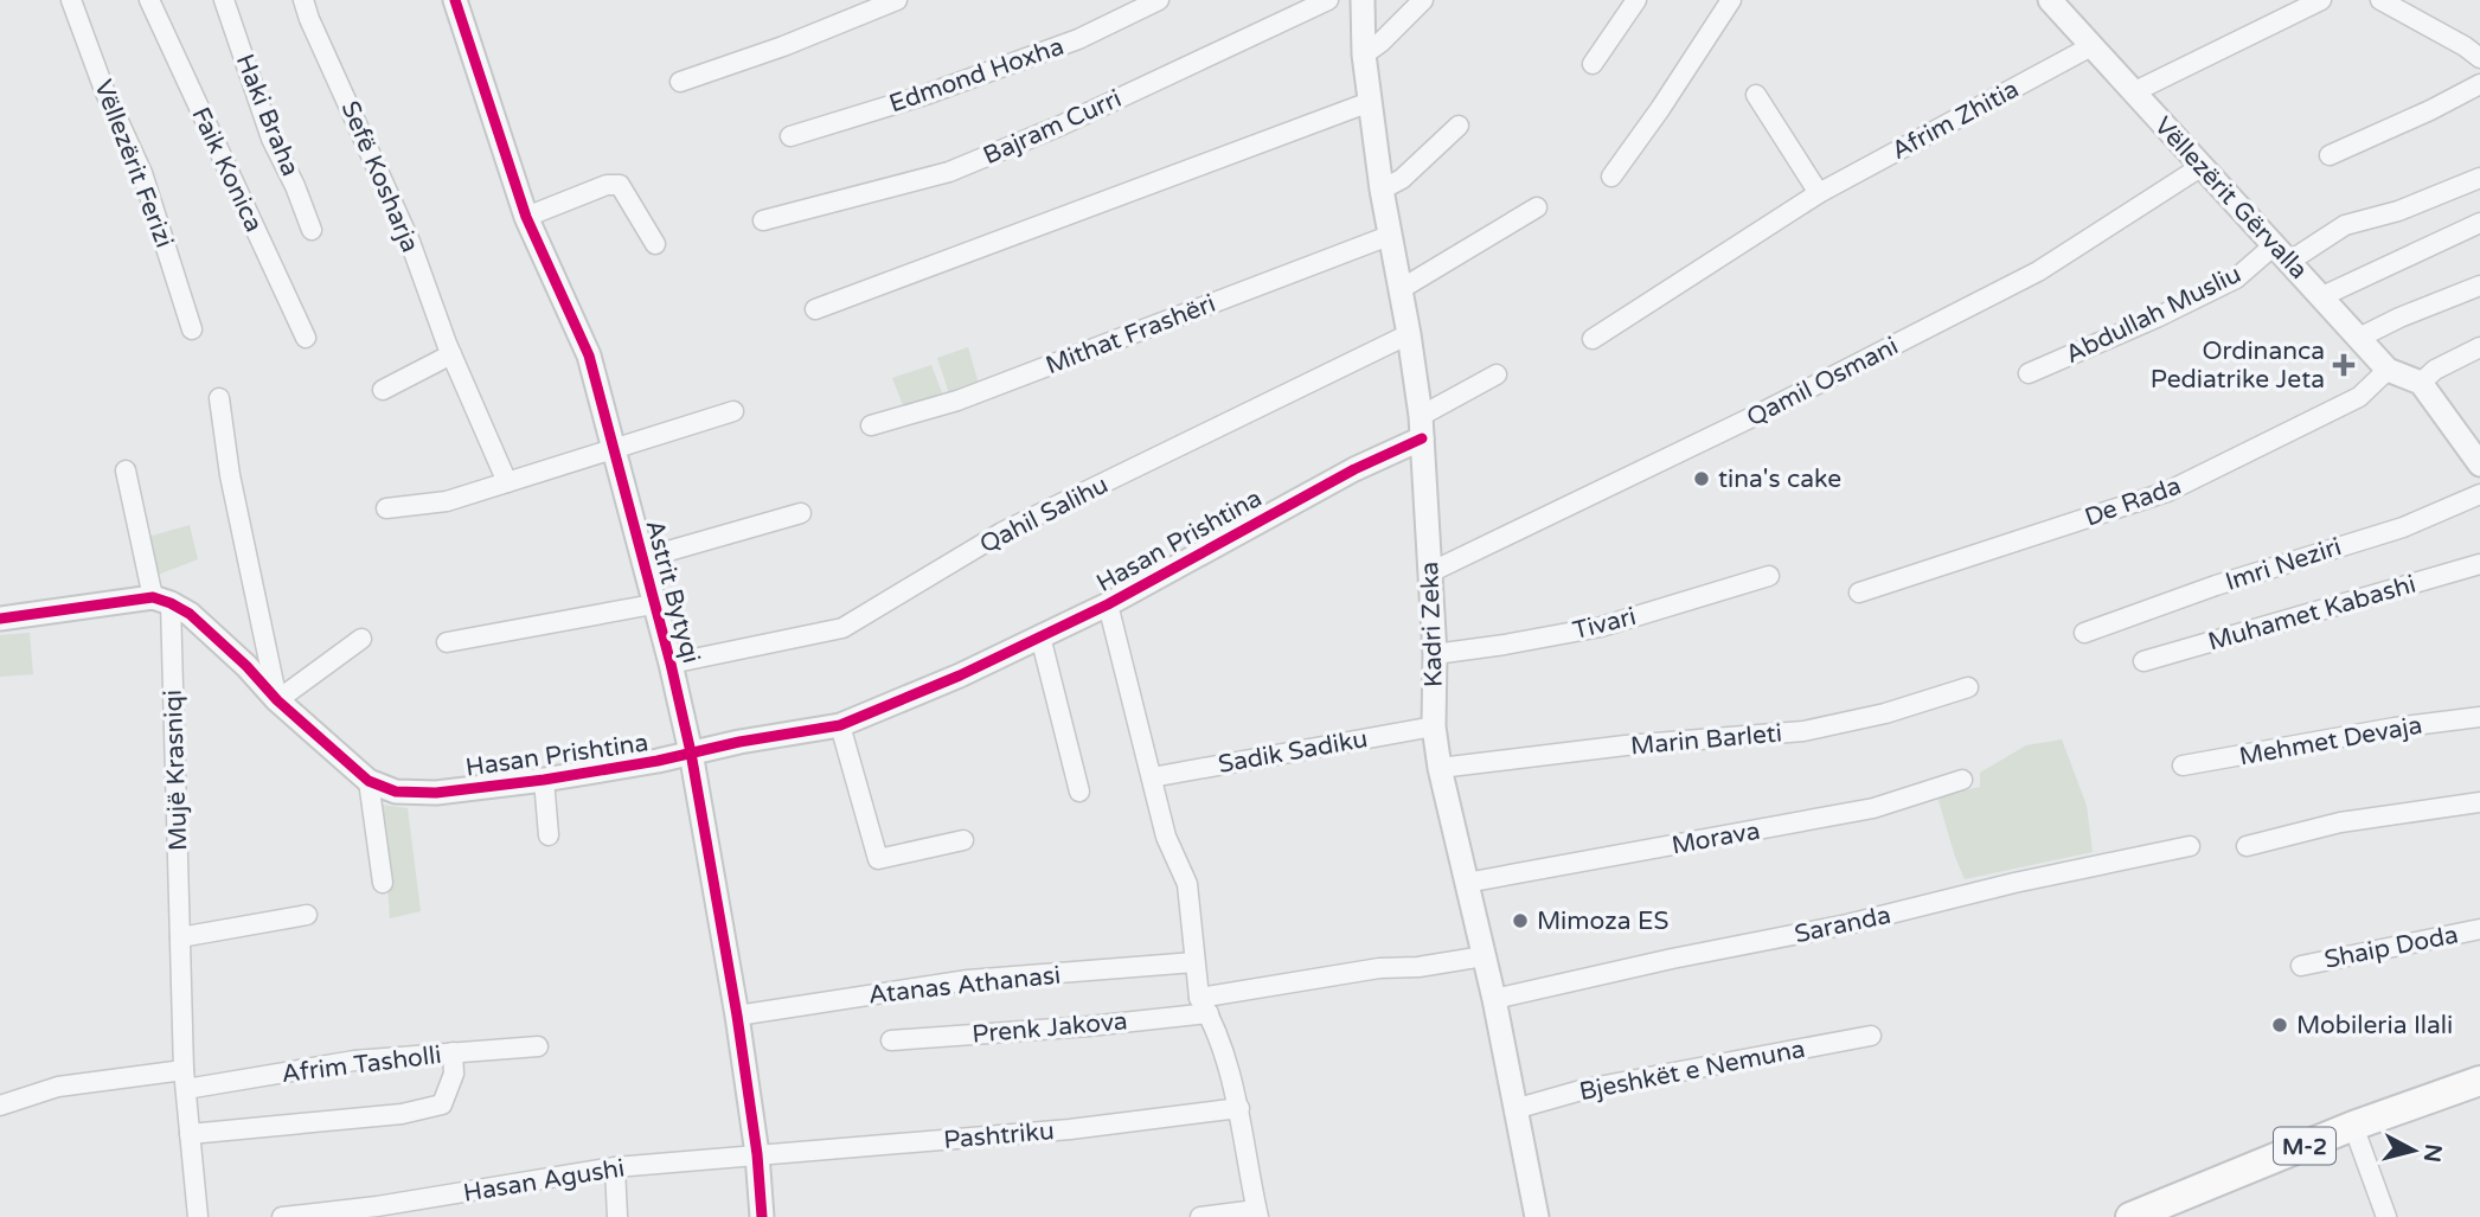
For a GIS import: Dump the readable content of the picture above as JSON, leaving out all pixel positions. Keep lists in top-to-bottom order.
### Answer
{
  "streets": {
    "main road": ["M-2"],
    "street": [
      "Edmond Hoxha",
      "Haki Braha",
      "Afrim Zhitia",
      "Bajram Curri",
      "Vëllezërit Ferizi",
      "Faik Konica",
      "Sefë Kosharja",
      "Vëllezërit Gërvalla",
      "Abdullah Musliu",
      "Mithat Frashëri",
      "Qamil Osmani",
      "De Rada",
      "Qahil Salihu",
      "Hasan Prishtina",
      "Imri Neziri",
      "Astrit Bytyqi",
      "Muhamet Kabashi",
      "Tivari",
      "Kadri Zeka",
      "Marin Barleti",
      "Mehmet Devaja",
      "Sadik Sadiku",
      "Mujë Krasniqi",
      "Morava",
      "Saranda",
      "Shaip Doda",
      "Atanas Athanasi",
      "Prenk Jakova",
      "Afrim Tasholli",
      "Bjeshkët e Nemuna",
      "Pashtriku",
      "Hasan Agushi"
    ]
  },
  "crossings": [
    ["Afrim Zhitia", "Vëllezërit Gërvalla"],
    ["Vëllezërit Gërvalla", "Abdullah Musliu"],
    ["Vëllezërit Gërvalla", "Qamil Osmani"],
    ["Vëllezërit Gërvalla", "De Rada"],
    ["Mithat Frashëri", "Kadri Zeka"],
    ["Qamil Osmani", "Kadri Zeka"],
    ["Qahil Salihu", "Astrit Bytyqi"],
    ["Qahil Salihu", "Kadri Zeka"],
    ["Hasan Prishtina", "Astrit Bytyqi"],
    ["Hasan Prishtina", "Kadri Zeka"],
    ["Hasan Prishtina", "Mujë Krasniqi"],
    ["Astrit Bytyqi", "Atanas Athanasi"],
    ["Astrit Bytyqi", "Pashtriku"],
    ["Astrit Bytyqi", "Hasan Agushi"],
    ["Tivari", "Kadri Zeka"],
    ["Kadri Zeka", "Marin Barleti"],
    ["Kadri Zeka", "Sadik Sadiku"],
    ["Kadri Zeka", "Morava"],
    ["Kadri Zeka", "Saranda"],
    ["Kadri Zeka", "Bjeshkët e Nemuna"],
    ["Mujë Krasniqi", "Afrim Tasholli"],
    ["Pashtriku", "Hasan Agushi"]
  ],
  "places": {
    "health": ["Ordinanca Pediatrike Jeta"],
    "other": ["tina's cake", "Mimoza ES", "Mobileria Ilali"]
  },
  "north": "right"
}
